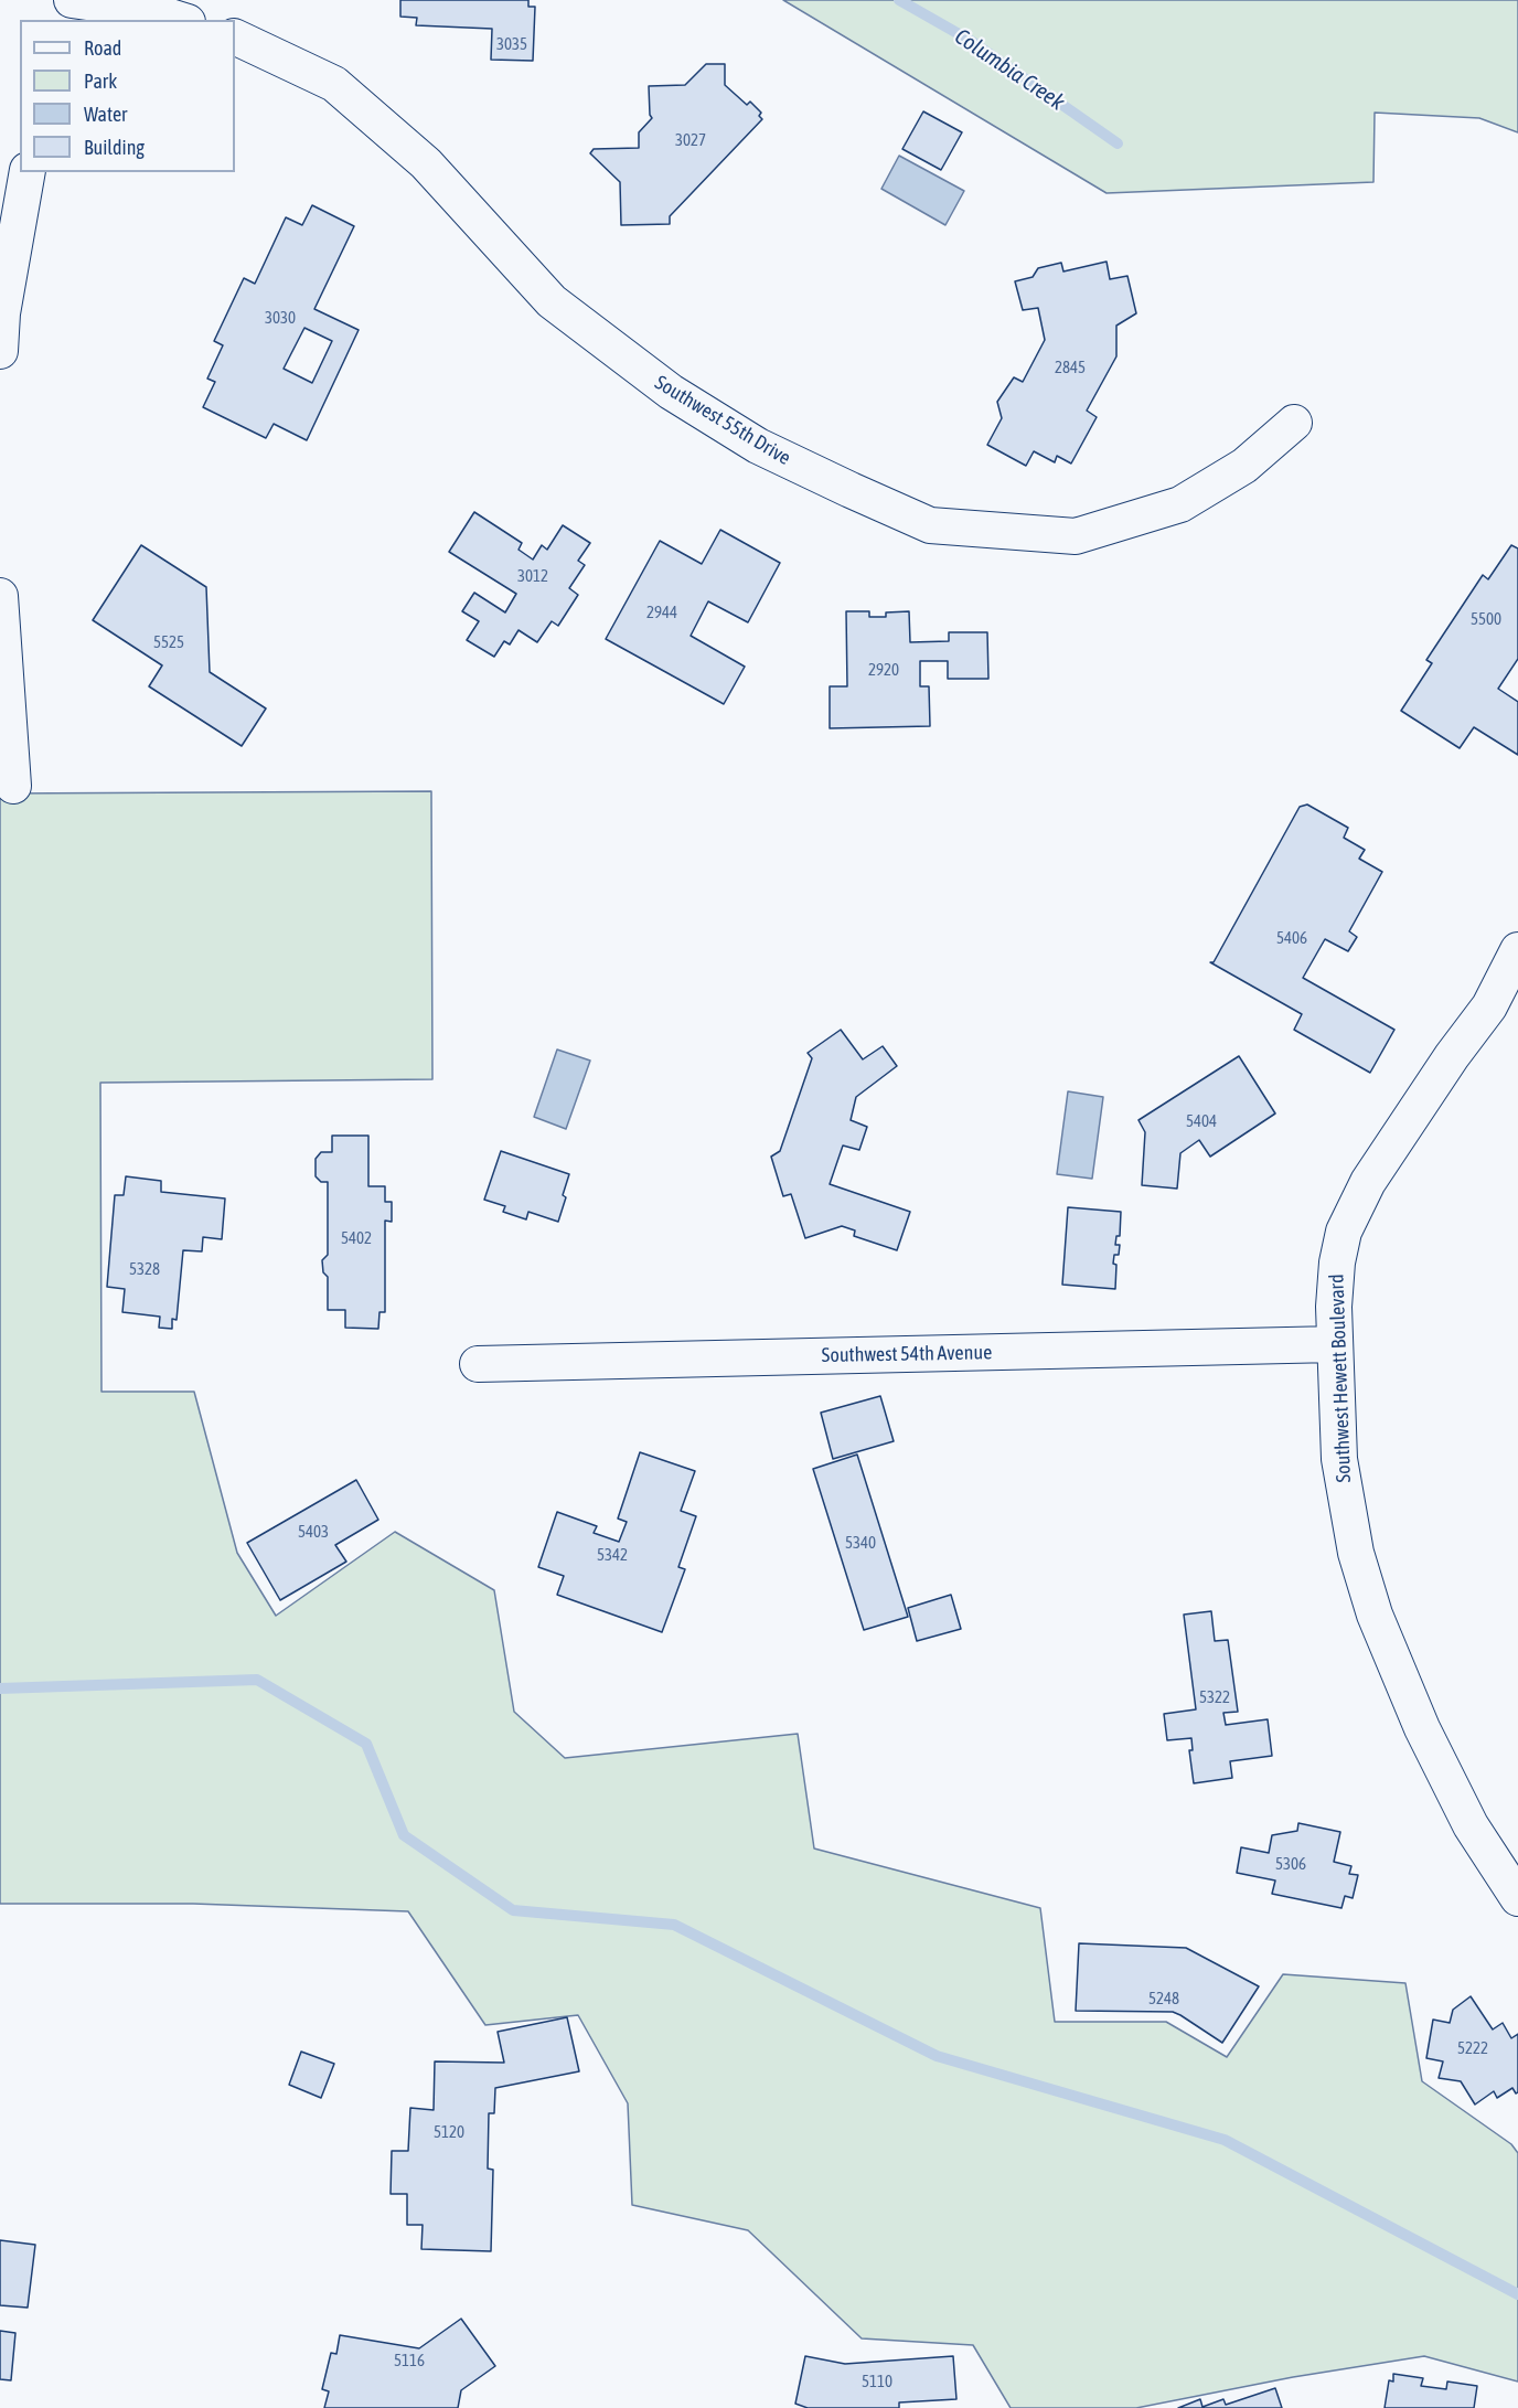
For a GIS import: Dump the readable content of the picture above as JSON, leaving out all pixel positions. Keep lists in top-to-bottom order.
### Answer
{
  "streets": {
    "street": ["Southwest 55th Drive", "Southwest 54th Avenue", "Southwest Hewett Boulevard"]
  },
  "crossings": [
    ["Southwest 54th Avenue", "Southwest Hewett Boulevard"]
  ],
  "water": ["Columbia Creek"],
  "house_numbers": [
    "3035",
    "3027",
    "3030",
    "2845",
    "3012",
    "2944",
    "5500",
    "5525",
    "2920",
    "5406",
    "5404",
    "5402",
    "5328",
    "5403",
    "5340",
    "5342",
    "5322",
    "5306",
    "5248",
    "5222",
    "5120",
    "5116",
    "5110"
  ],
  "legend": [
    "Road",
    "Park",
    "Water",
    "Building"
  ]
}
